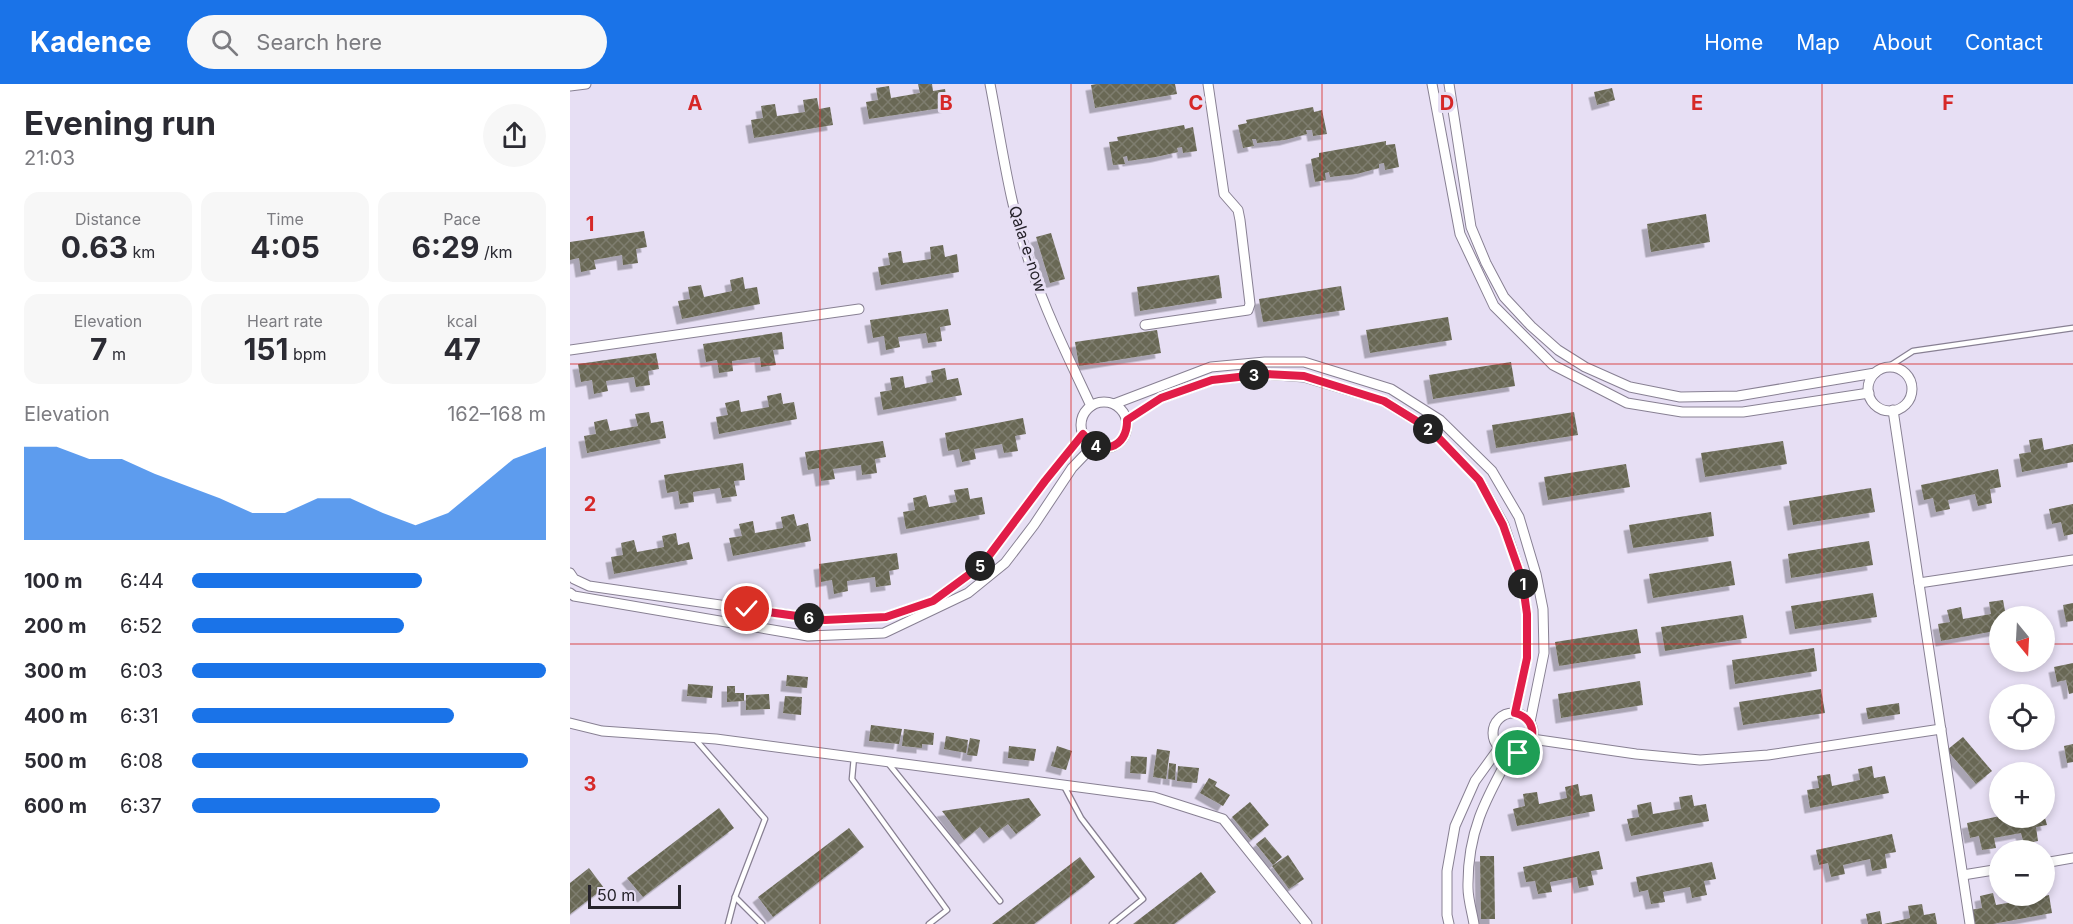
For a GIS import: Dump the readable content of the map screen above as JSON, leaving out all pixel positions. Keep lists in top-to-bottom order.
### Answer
{
  "streets": {
    "street": ["Qala-e-now"]
  },
  "scale_bar": "50 m",
  "north": "bottom",
  "page": {
    "header": "Kadence",
    "search": "Search here",
    "nav": [
      "Home",
      "Map",
      "About",
      "Contact"
    ],
    "heading": ["Evening run", "21:03"],
    "stats": [
      ["Distance", "0.63 km"],
      ["Time", "4:05"],
      ["Pace", "6:29 /km"],
      ["Elevation", "7 m"],
      ["Heart rate", "151 bpm"],
      ["kcal", "47"]
    ],
    "pins": [
      "3",
      "2",
      "4",
      "5",
      "1",
      "6"
    ],
    "chart": ["Elevation", "162–168 m"],
    "list": [
      {
        "name": "100 m",
        "note": "6:44"
      },
      {
        "name": "200 m",
        "note": "6:52"
      },
      {
        "name": "300 m",
        "note": "6:03"
      },
      {
        "name": "400 m",
        "note": "6:31"
      },
      {
        "name": "500 m",
        "note": "6:08"
      },
      {
        "name": "600 m",
        "note": "6:37"
      }
    ],
    "map_buttons": ["+", "−"],
    "scale": "50 m"
  },
  "grid": {
    "columns": [
      "A",
      "B",
      "C",
      "D",
      "E",
      "F"
    ],
    "rows": ["1", "2", "3"]
  }
}
